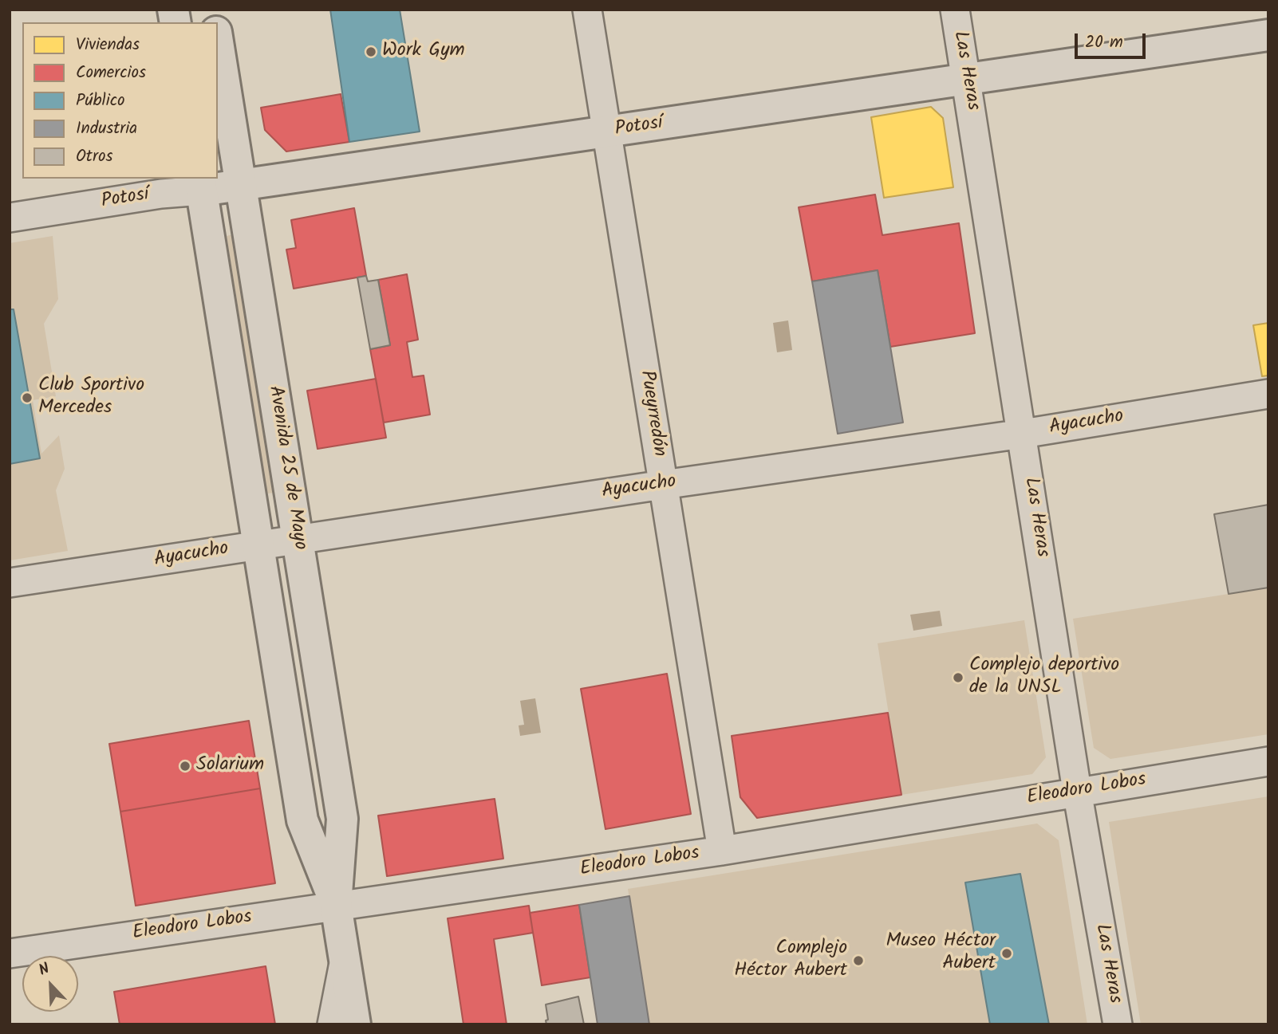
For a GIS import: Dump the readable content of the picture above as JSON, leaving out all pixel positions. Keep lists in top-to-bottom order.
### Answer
{
  "streets": {
    "main road": ["Potosí", "Avenida 25 de Mayo"],
    "street": [
      "Las Heras",
      "Pueyrredón",
      "Ayacucho",
      "Eleodoro Lobos"
    ]
  },
  "crossings": [
    ["Las Heras", "Potosí"],
    ["Las Heras", "Ayacucho"],
    ["Las Heras", "Eleodoro Lobos"],
    ["Potosí", "Pueyrredón"],
    ["Potosí", "Avenida 25 de Mayo"],
    ["Pueyrredón", "Ayacucho"],
    ["Pueyrredón", "Eleodoro Lobos"],
    ["Ayacucho", "Avenida 25 de Mayo"],
    ["Avenida 25 de Mayo", "Eleodoro Lobos"]
  ],
  "places": [
    "Work Gym",
    "Club Sportivo Mercedes",
    "Complejo deportivo de la UNSL",
    "Solarium",
    "Museo Héctor Aubert",
    "Complejo Héctor Aubert"
  ],
  "legend": [
    "Viviendas",
    "Comercios",
    "Público",
    "Industria",
    "Otros"
  ],
  "scale_bar": "20 m",
  "north": "top left"
}
